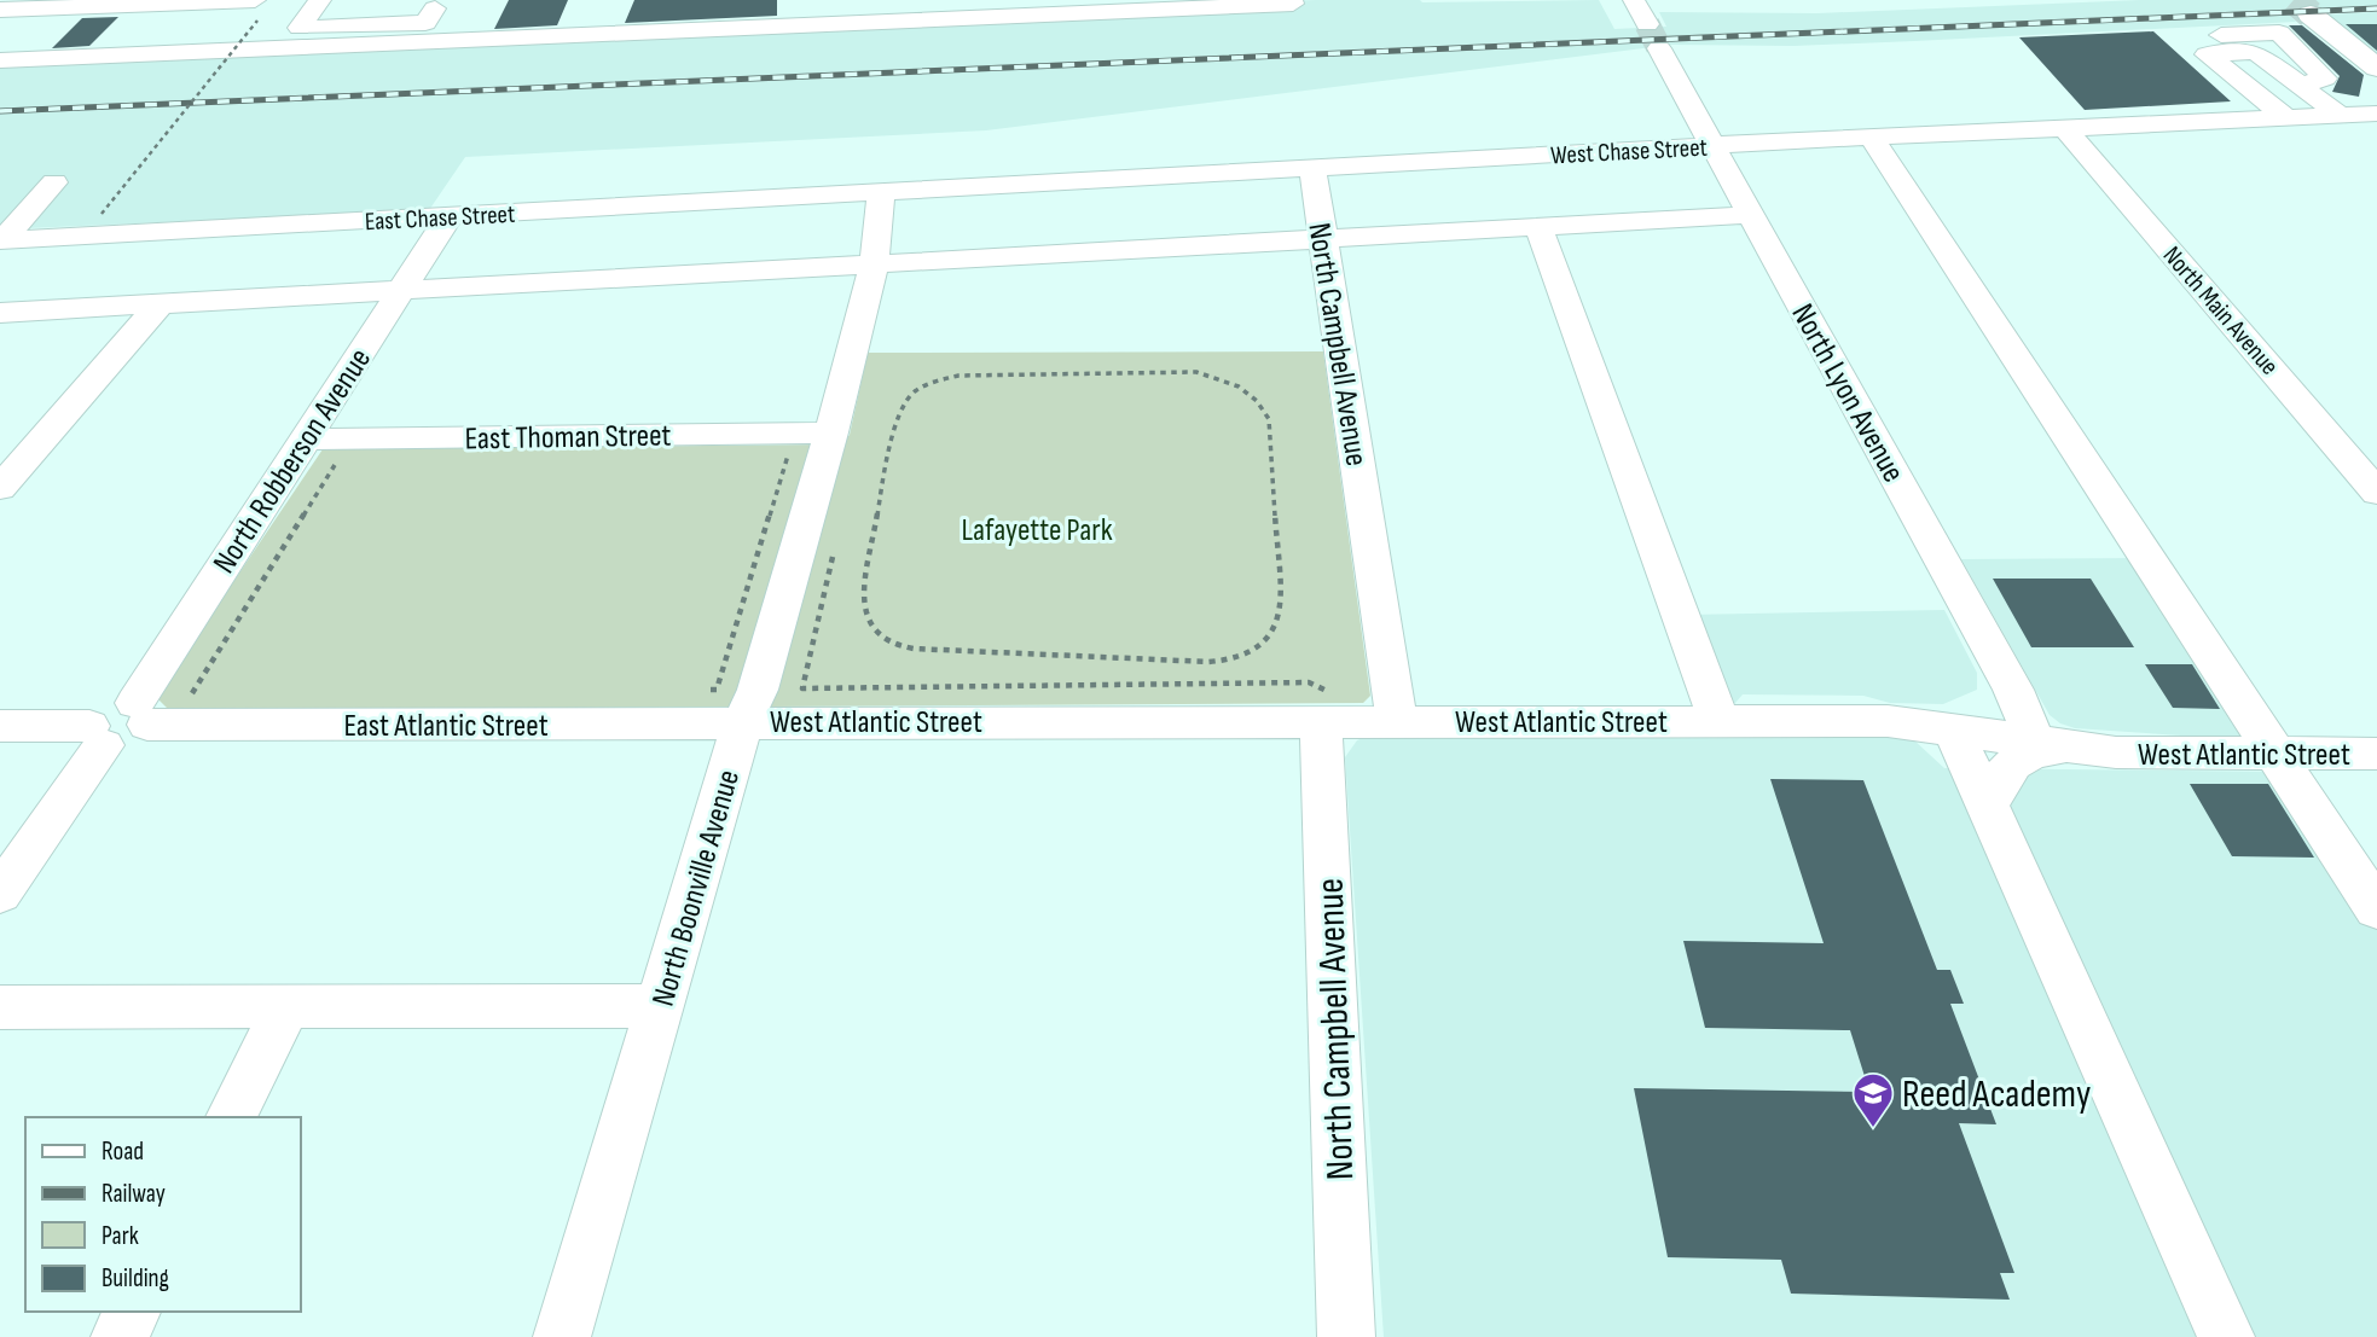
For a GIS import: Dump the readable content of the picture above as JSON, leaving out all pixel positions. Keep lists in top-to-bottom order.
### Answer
{
  "streets": {
    "street": [
      "West Chase Street",
      "East Chase Street",
      "North Main Avenue",
      "North Campbell Avenue",
      "North Lyon Avenue",
      "East Thoman Street",
      "North Robberson Avenue",
      "West Atlantic Street",
      "East Atlantic Street",
      "North Boonville Avenue"
    ]
  },
  "crossings": [
    ["West Chase Street", "East Chase Street"],
    ["West Chase Street", "North Main Avenue"],
    ["West Chase Street", "North Campbell Avenue"],
    ["West Chase Street", "North Lyon Avenue"],
    ["West Chase Street", "North Boonville Avenue"],
    ["East Chase Street", "North Robberson Avenue"],
    ["East Chase Street", "North Boonville Avenue"],
    ["North Campbell Avenue", "West Atlantic Street"],
    ["North Lyon Avenue", "West Atlantic Street"],
    ["East Thoman Street", "North Robberson Avenue"],
    ["East Thoman Street", "North Boonville Avenue"],
    ["North Robberson Avenue", "East Atlantic Street"],
    ["West Atlantic Street", "East Atlantic Street"],
    ["West Atlantic Street", "North Boonville Avenue"],
    ["East Atlantic Street", "North Boonville Avenue"]
  ],
  "parks": ["Lafayette Park"],
  "places": {
    "school or university": ["Reed Academy"]
  },
  "legend": [
    "Road",
    "Railway",
    "Park",
    "Building"
  ]
}
